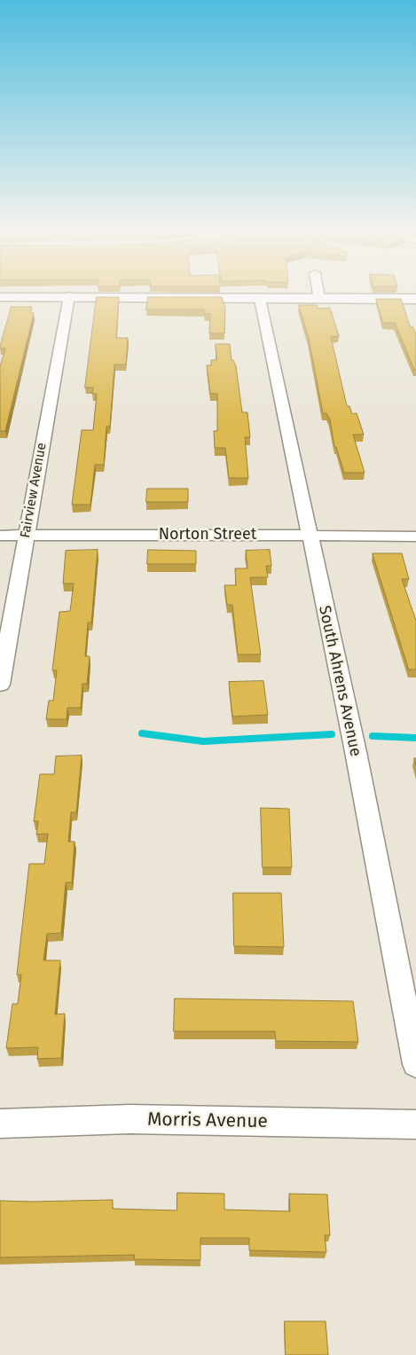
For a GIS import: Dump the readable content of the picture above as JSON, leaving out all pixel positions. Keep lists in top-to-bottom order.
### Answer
{
  "streets": {
    "street": [
      "Fairview Avenue",
      "Norton Street",
      "South Ahrens Avenue",
      "Morris Avenue"
    ]
  },
  "crossings": [
    ["Fairview Avenue", "Norton Street"],
    ["Norton Street", "South Ahrens Avenue"]
  ]
}
